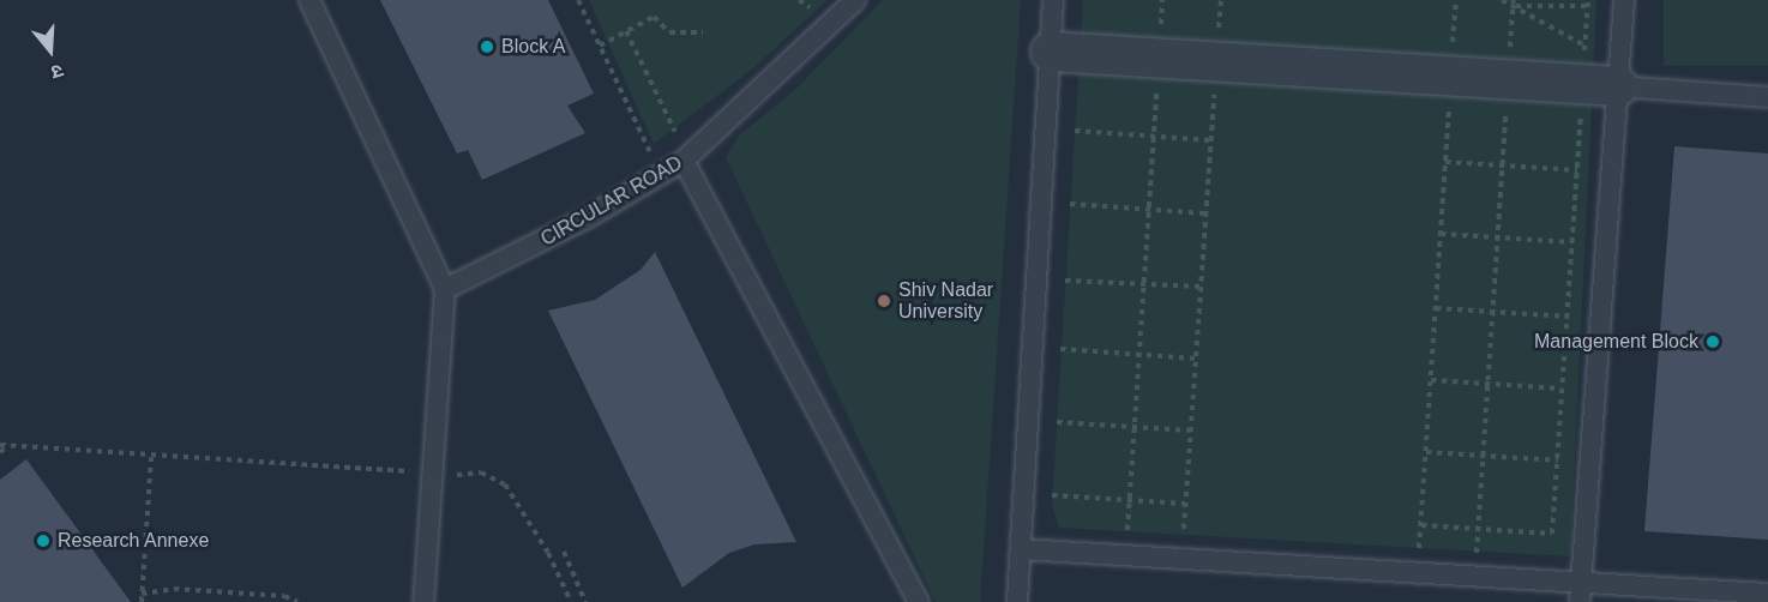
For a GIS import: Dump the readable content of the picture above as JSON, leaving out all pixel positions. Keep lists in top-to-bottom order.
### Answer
{
  "streets": {
    "lane": ["CIRCULAR ROAD"]
  },
  "places": [
    "Block A",
    "Shiv Nadar University",
    "Management Block",
    "Research Annexe"
  ],
  "north": "bottom"
}
